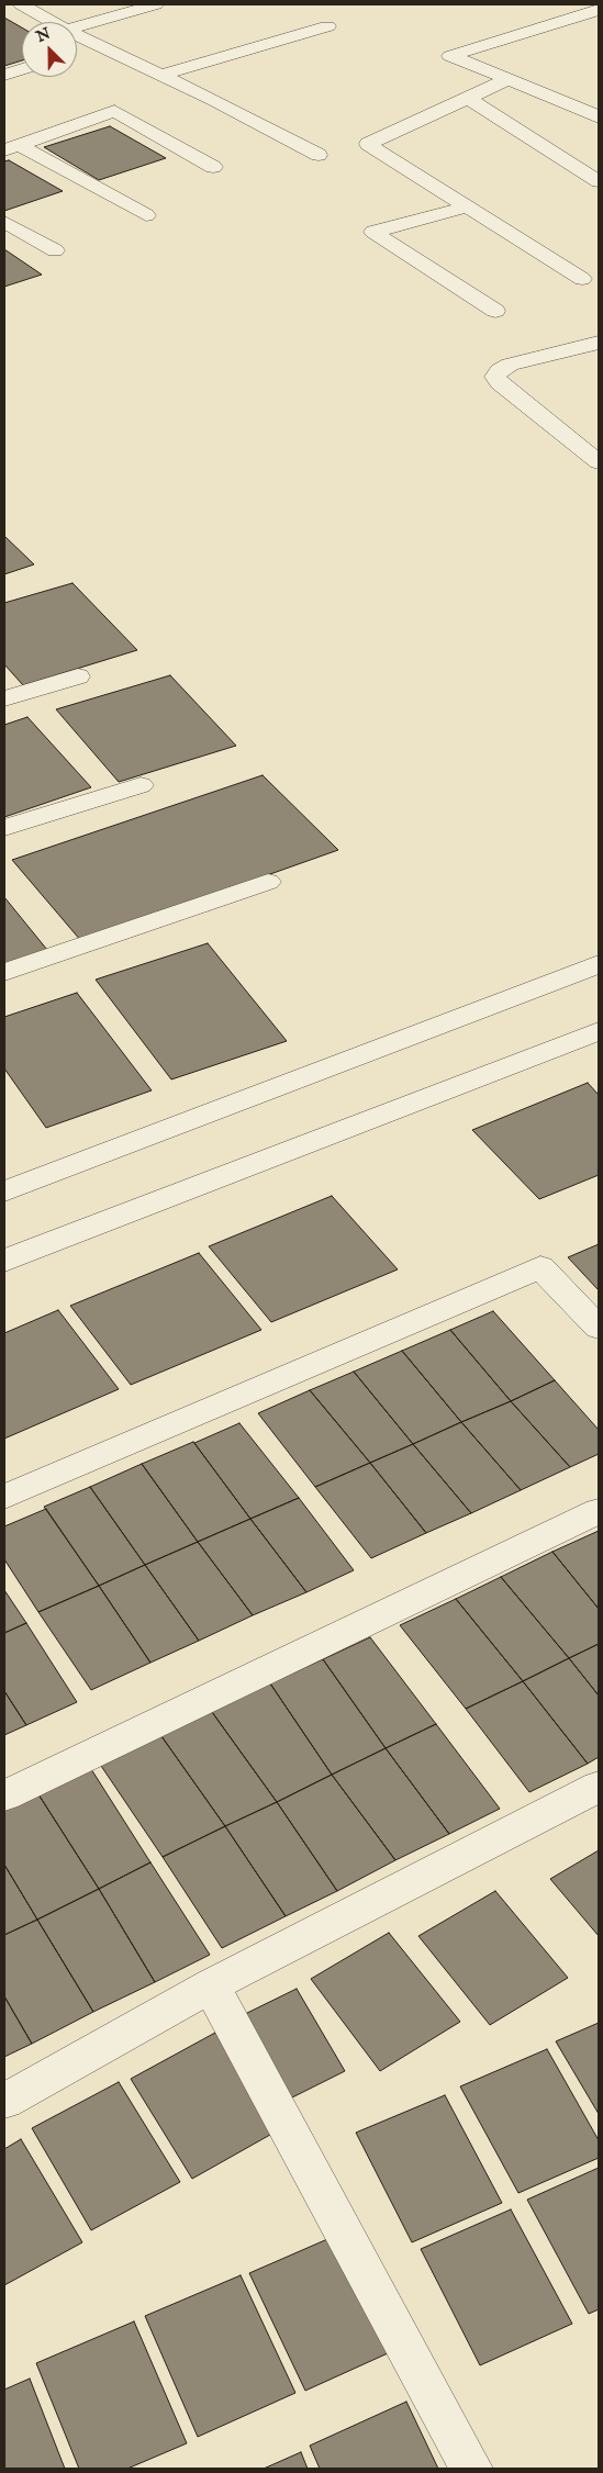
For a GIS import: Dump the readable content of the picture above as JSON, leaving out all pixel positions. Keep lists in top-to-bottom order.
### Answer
{
  "north": "top left"
}
